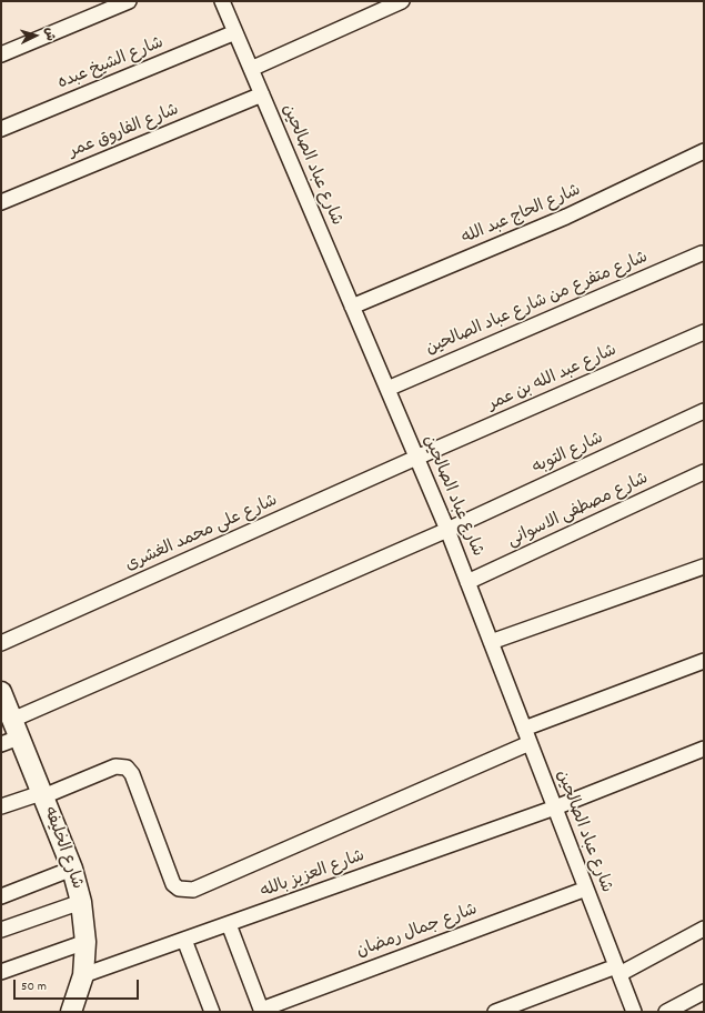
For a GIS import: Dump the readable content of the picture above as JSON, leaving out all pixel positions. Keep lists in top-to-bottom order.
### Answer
{
  "streets": {
    "main road": ["شارع الخليفه"],
    "street": [
      "شارع الشيخ عبده",
      "شارع الفاروق عمر",
      "شارع عباد الصالحين",
      "شارع الحاج عبد الله",
      "شارع متفرع من شارع عباد الصالحين",
      "شارع عبد الله بن عمر",
      "شارع التوبه",
      "شارع مصطفى الاسوانى",
      "شارع على محمد الغشرى",
      "شارع العزيز بالله",
      "شارع جمال رمضان"
    ]
  },
  "crossings": [
    ["شارع الشيخ عبده", "شارع عباد الصالحين"],
    ["شارع الفاروق عمر", "شارع عباد الصالحين"],
    ["شارع عباد الصالحين", "شارع الحاج عبد الله"],
    ["شارع عباد الصالحين", "شارع متفرع من شارع عباد الصالحين"],
    ["شارع عباد الصالحين", "شارع عبد الله بن عمر"],
    ["شارع عباد الصالحين", "شارع التوبه"],
    ["شارع عباد الصالحين", "شارع مصطفى الاسوانى"],
    ["شارع عباد الصالحين", "شارع على محمد الغشرى"],
    ["شارع عباد الصالحين", "شارع العزيز بالله"],
    ["شارع عباد الصالحين", "شارع جمال رمضان"],
    ["شارع عبد الله بن عمر", "شارع على محمد الغشرى"],
    ["شارع التوبه", "شارع الخليفه"],
    ["شارع الخليفه", "شارع العزيز بالله"]
  ],
  "scale_bar": "50 m",
  "north": "right"
}
